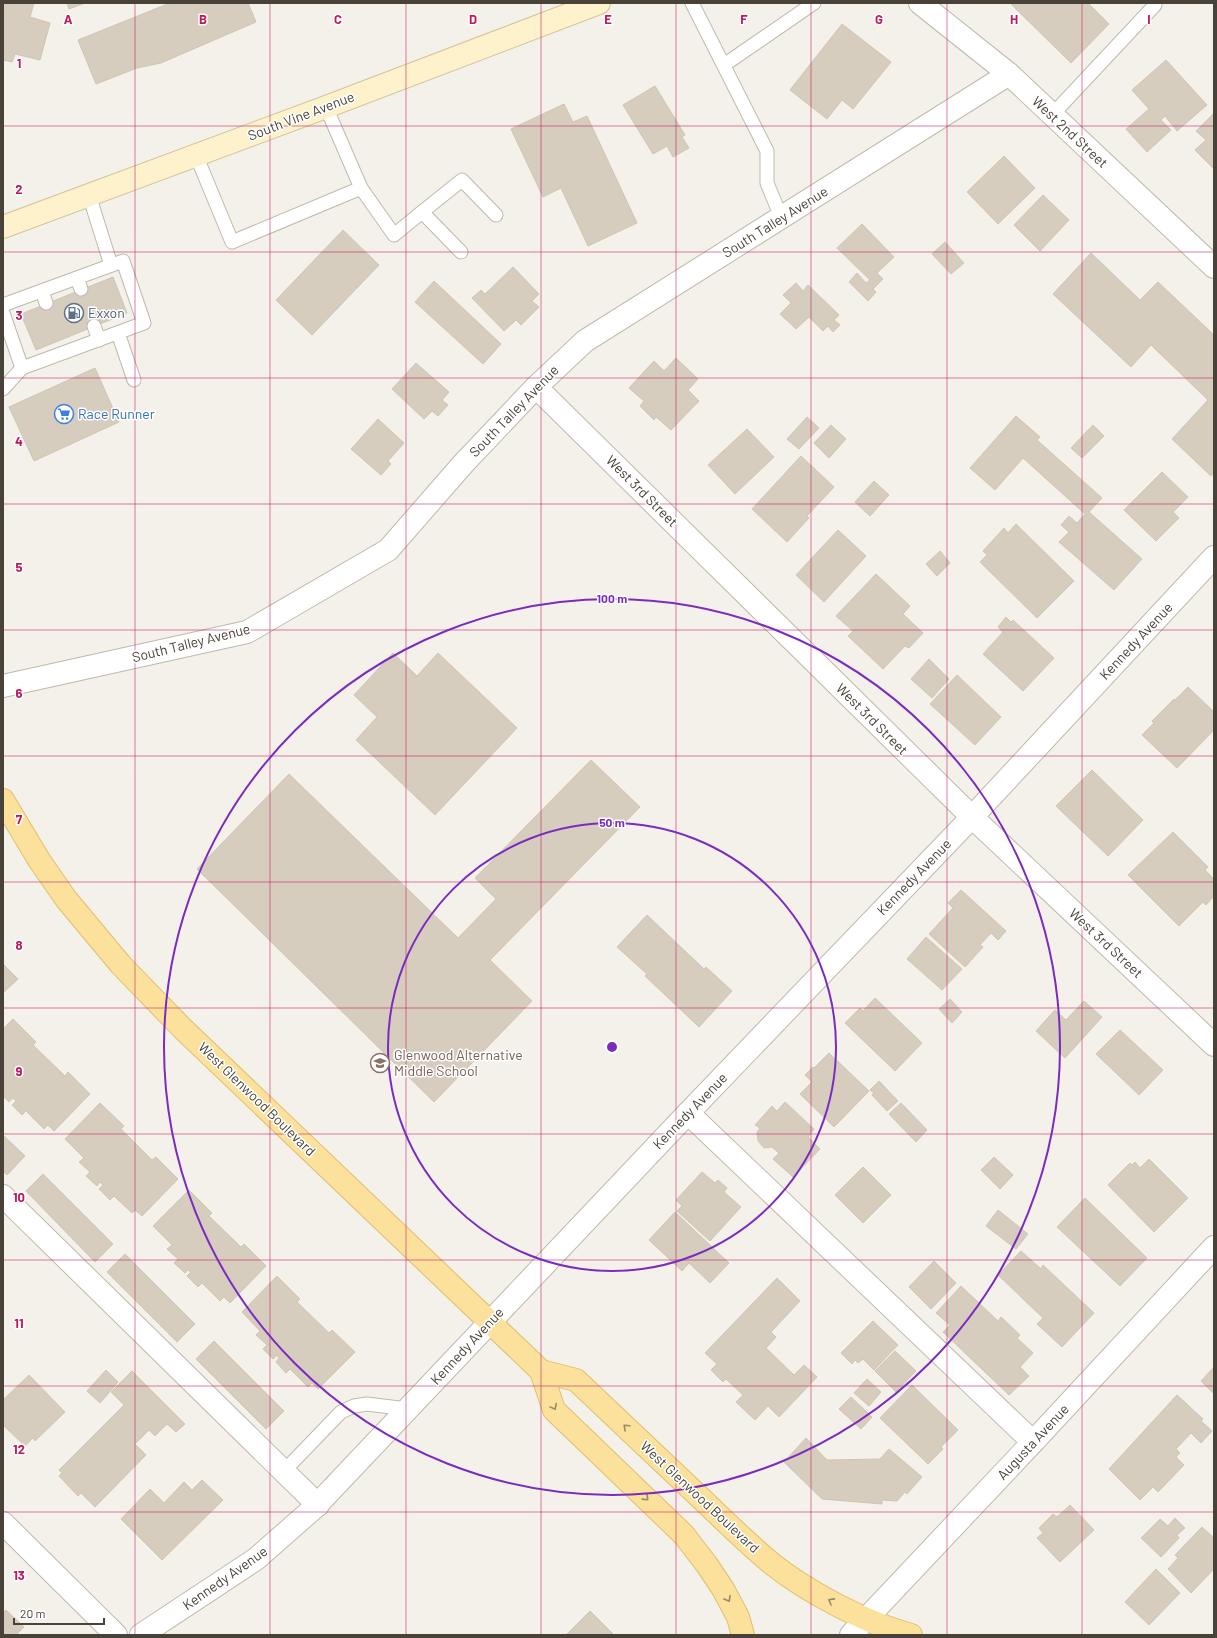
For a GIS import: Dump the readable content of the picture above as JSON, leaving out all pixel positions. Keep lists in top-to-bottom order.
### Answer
{
  "streets": {
    "main road": ["South Vine Avenue", "West Glenwood Boulevard"],
    "street": [
      "West 2nd Street",
      "South Talley Avenue",
      "West 3rd Street",
      "Kennedy Avenue",
      "Augusta Avenue"
    ]
  },
  "crossings": [
    ["West 2nd Street", "South Talley Avenue"],
    ["South Talley Avenue", "West 3rd Street"],
    ["West 3rd Street", "Kennedy Avenue"],
    ["Kennedy Avenue", "West Glenwood Boulevard"],
    ["West Glenwood Boulevard", "Augusta Avenue"]
  ],
  "places": {
    "fuel station": ["Exxon"],
    "supermarket": ["Race Runner"],
    "school or university": ["Glenwood Alternative Middle School"]
  },
  "scale_bar": "20 m",
  "grid": {
    "columns": [
      "A",
      "B",
      "C",
      "D",
      "E",
      "F",
      "G",
      "H",
      "I"
    ],
    "rows": [
      "1",
      "2",
      "3",
      "4",
      "5",
      "6",
      "7",
      "8",
      "9",
      "10",
      "11",
      "12",
      "13"
    ]
  },
  "rings": ["100 m", "50 m"]
}
